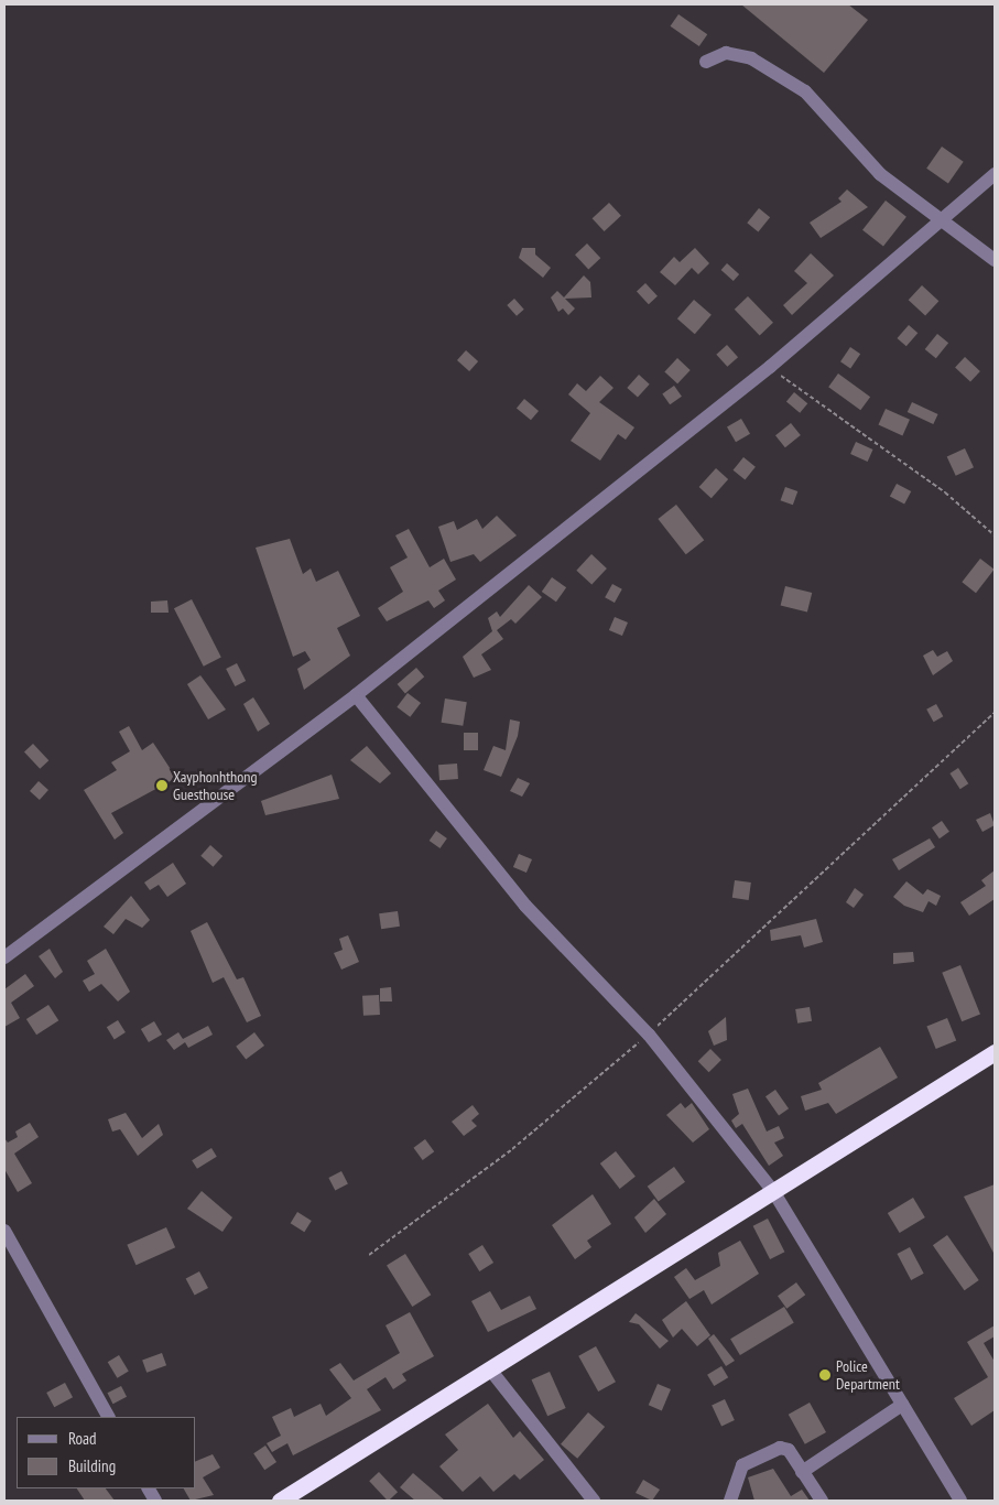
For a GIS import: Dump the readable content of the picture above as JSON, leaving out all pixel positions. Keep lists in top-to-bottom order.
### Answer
{
  "places": ["Xayphonhthong Guesthouse", "Police Department"],
  "legend": ["Road", "Building"]
}
